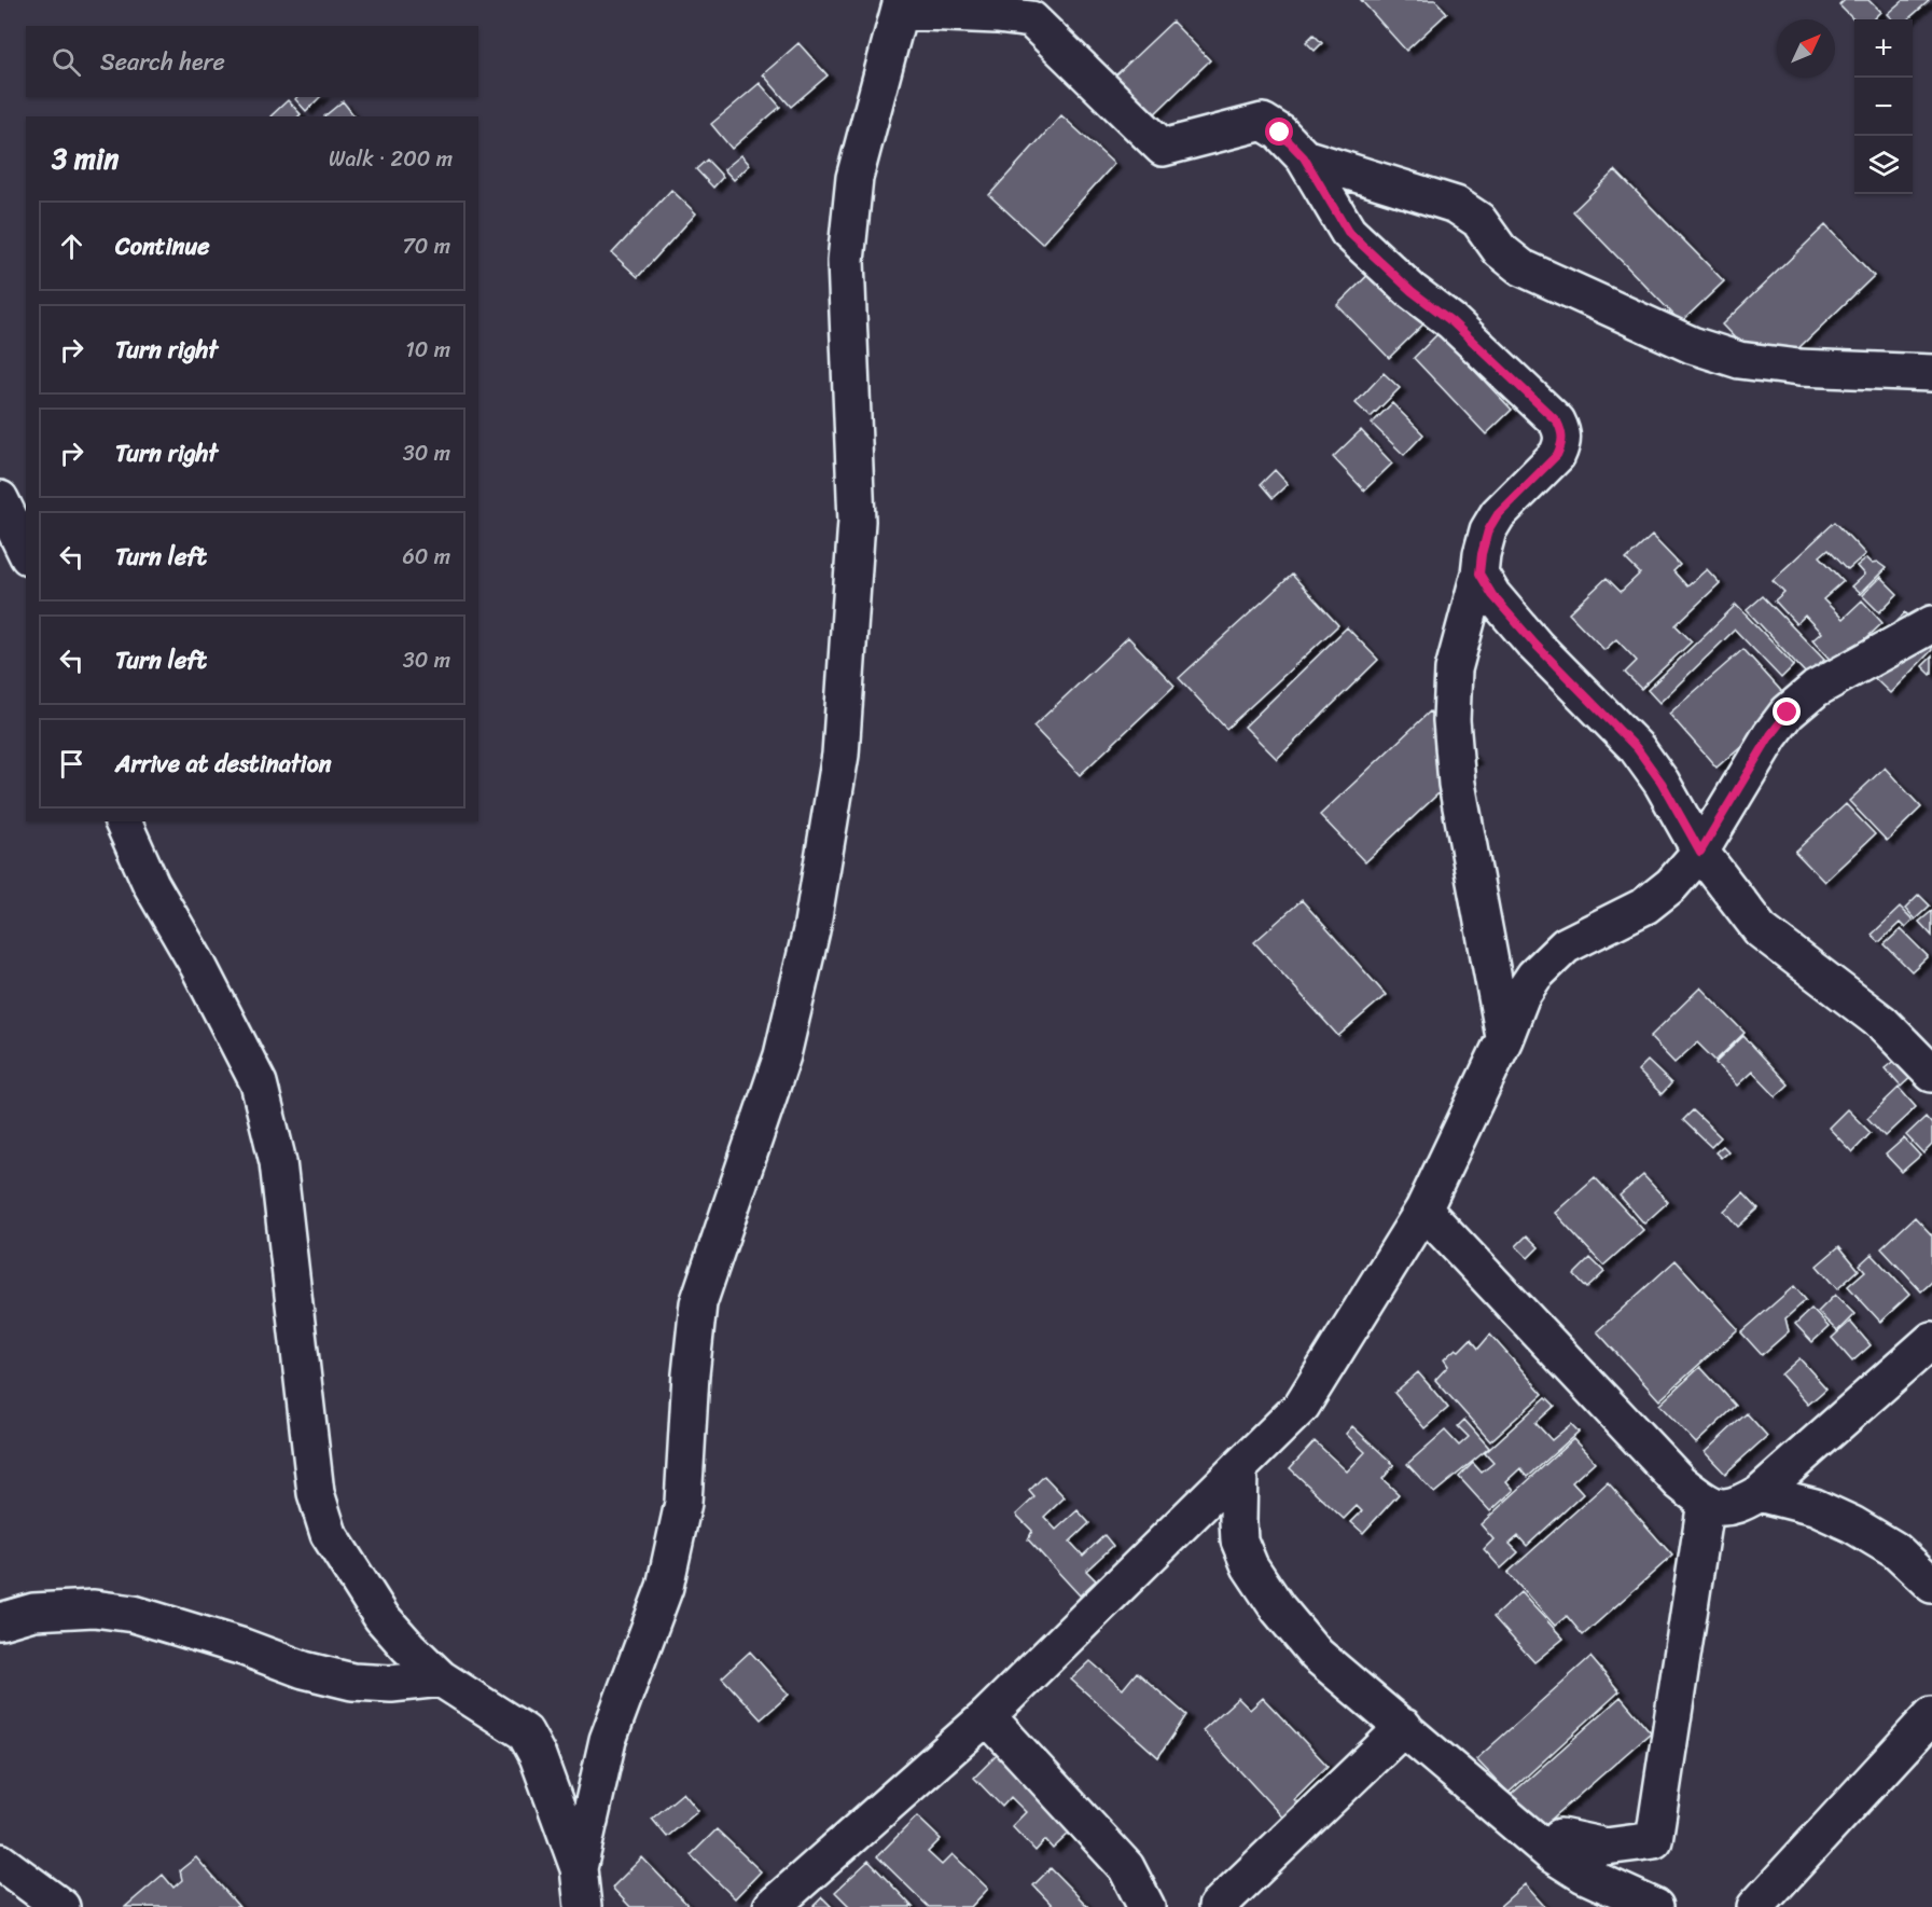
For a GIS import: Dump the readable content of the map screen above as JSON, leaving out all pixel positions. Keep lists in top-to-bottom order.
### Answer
{
  "north": "top right",
  "page": {
    "map_buttons": ["+", "−"],
    "search": "Search here",
    "heading": ["3 min", "Walk · 200 m"],
    "list": [
      ["Continue", "70 m"],
      ["Turn right", "10 m"],
      ["Turn right", "30 m"],
      ["Turn left", "60 m"],
      ["Turn left", "30 m"],
      "Arrive at destination"
    ]
  }
}
